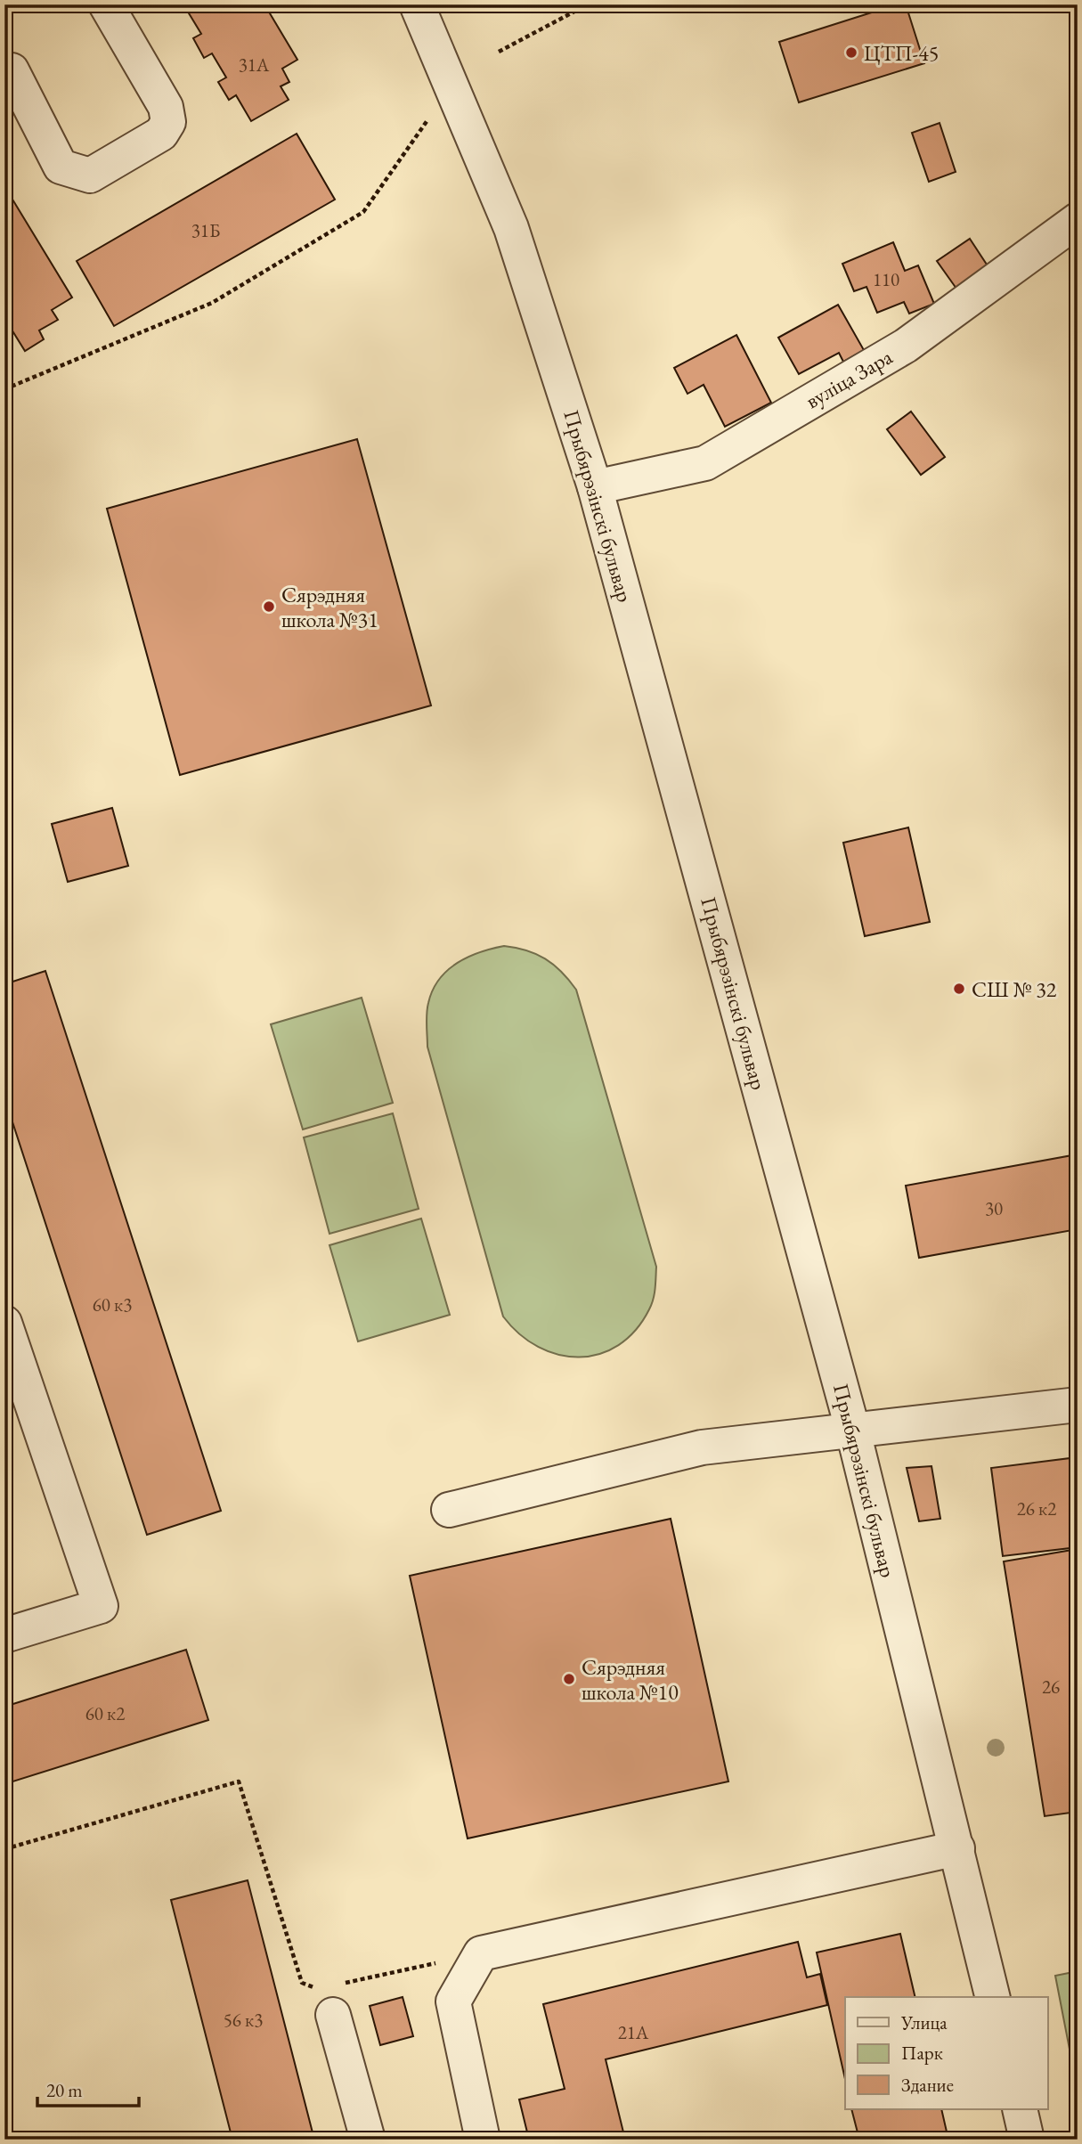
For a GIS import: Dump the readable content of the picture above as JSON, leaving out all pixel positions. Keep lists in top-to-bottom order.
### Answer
{
  "streets": {
    "street": ["вуліца Зара", "Прыбярэзінскі бульвар"]
  },
  "crossings": [
    ["вуліца Зара", "Прыбярэзінскі бульвар"]
  ],
  "places": [
    "ЦТП-45",
    "Сярэдняя школа №31",
    "СШ № 32",
    "Сярэдняя школа №10"
  ],
  "house_numbers": [
    "31А",
    "31Б",
    "110",
    "30",
    "60 к3",
    "26 к2",
    "26",
    "60 к2",
    "56 к3",
    "21А"
  ],
  "legend": ["Улица", "Парк", "Здание"],
  "scale_bar": "20 m"
}
